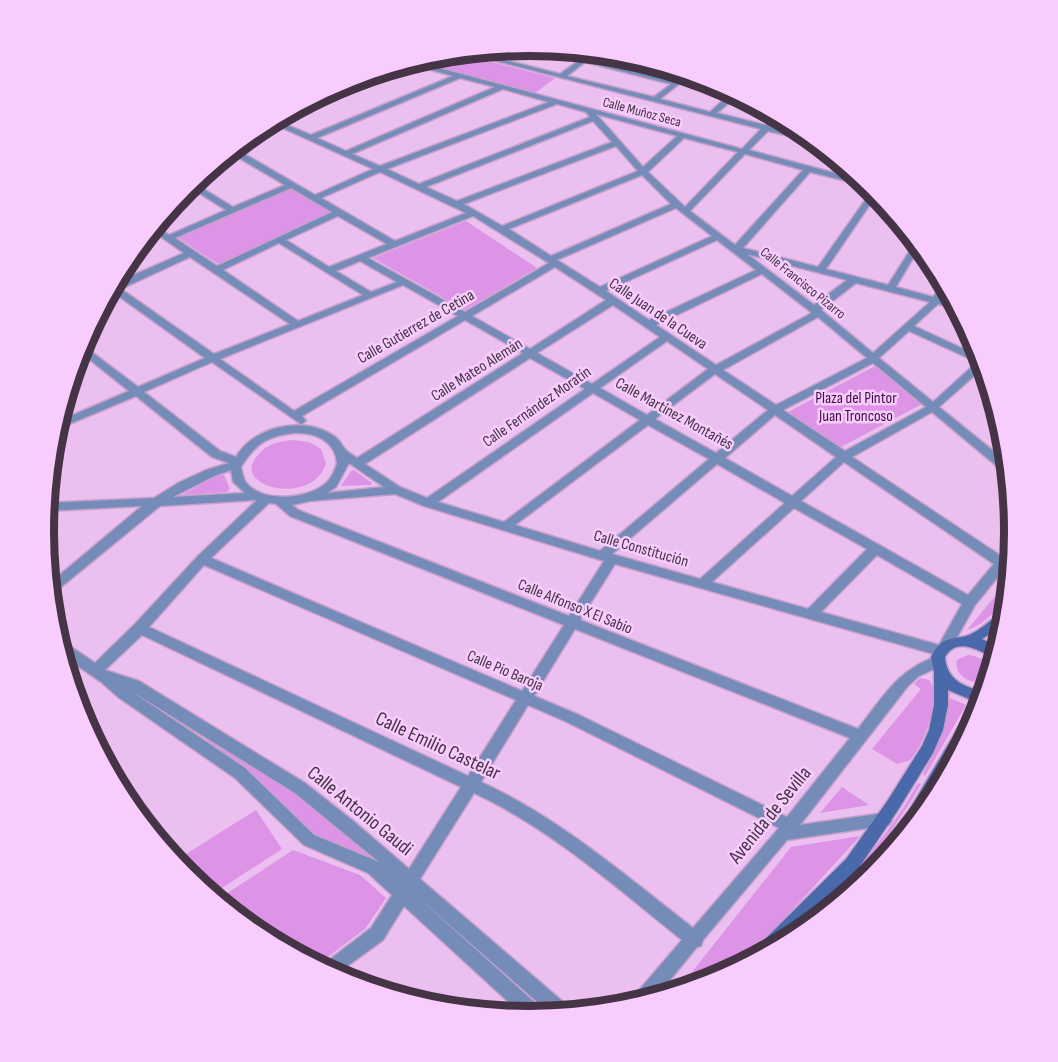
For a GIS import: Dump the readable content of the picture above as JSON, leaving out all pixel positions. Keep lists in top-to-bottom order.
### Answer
{
  "streets": {
    "street": [
      "Calle Muñoz Seca",
      "Calle Francisco Pizarro",
      "Calle Juan de la Cueva",
      "Calle Gutierrez de Cetina",
      "Calle Mateo Alemán",
      "Calle Fernández Moratín",
      "Calle Martínez Montañés",
      "Calle Constitución",
      "Calle Alfonso X El Sabio",
      "Calle Pio Baroja",
      "Calle Emilio Castelar",
      "Calle Antonio Gaudi",
      "Avenida de Sevilla"
    ]
  },
  "crossings": [
    ["Calle Muñoz Seca", "Calle Francisco Pizarro"],
    ["Calle Francisco Pizarro", "Calle Gutierrez de Cetina"],
    ["Calle Juan de la Cueva", "Calle Gutierrez de Cetina"],
    ["Calle Juan de la Cueva", "Calle Mateo Alemán"],
    ["Calle Juan de la Cueva", "Calle Fernández Moratín"],
    ["Calle Gutierrez de Cetina", "Calle Martínez Montañés"],
    ["Calle Mateo Alemán", "Calle Martínez Montañés"],
    ["Calle Mateo Alemán", "Calle Constitución"],
    ["Calle Fernández Moratín", "Calle Martínez Montañés"],
    ["Calle Fernández Moratín", "Calle Constitución"],
    ["Calle Constitución", "Calle Alfonso X El Sabio"],
    ["Calle Constitución", "Avenida de Sevilla"],
    ["Calle Alfonso X El Sabio", "Avenida de Sevilla"],
    ["Calle Pio Baroja", "Avenida de Sevilla"],
    ["Calle Emilio Castelar", "Avenida de Sevilla"]
  ],
  "parks": ["Plaza del Pintor Juan Troncoso"]
}
